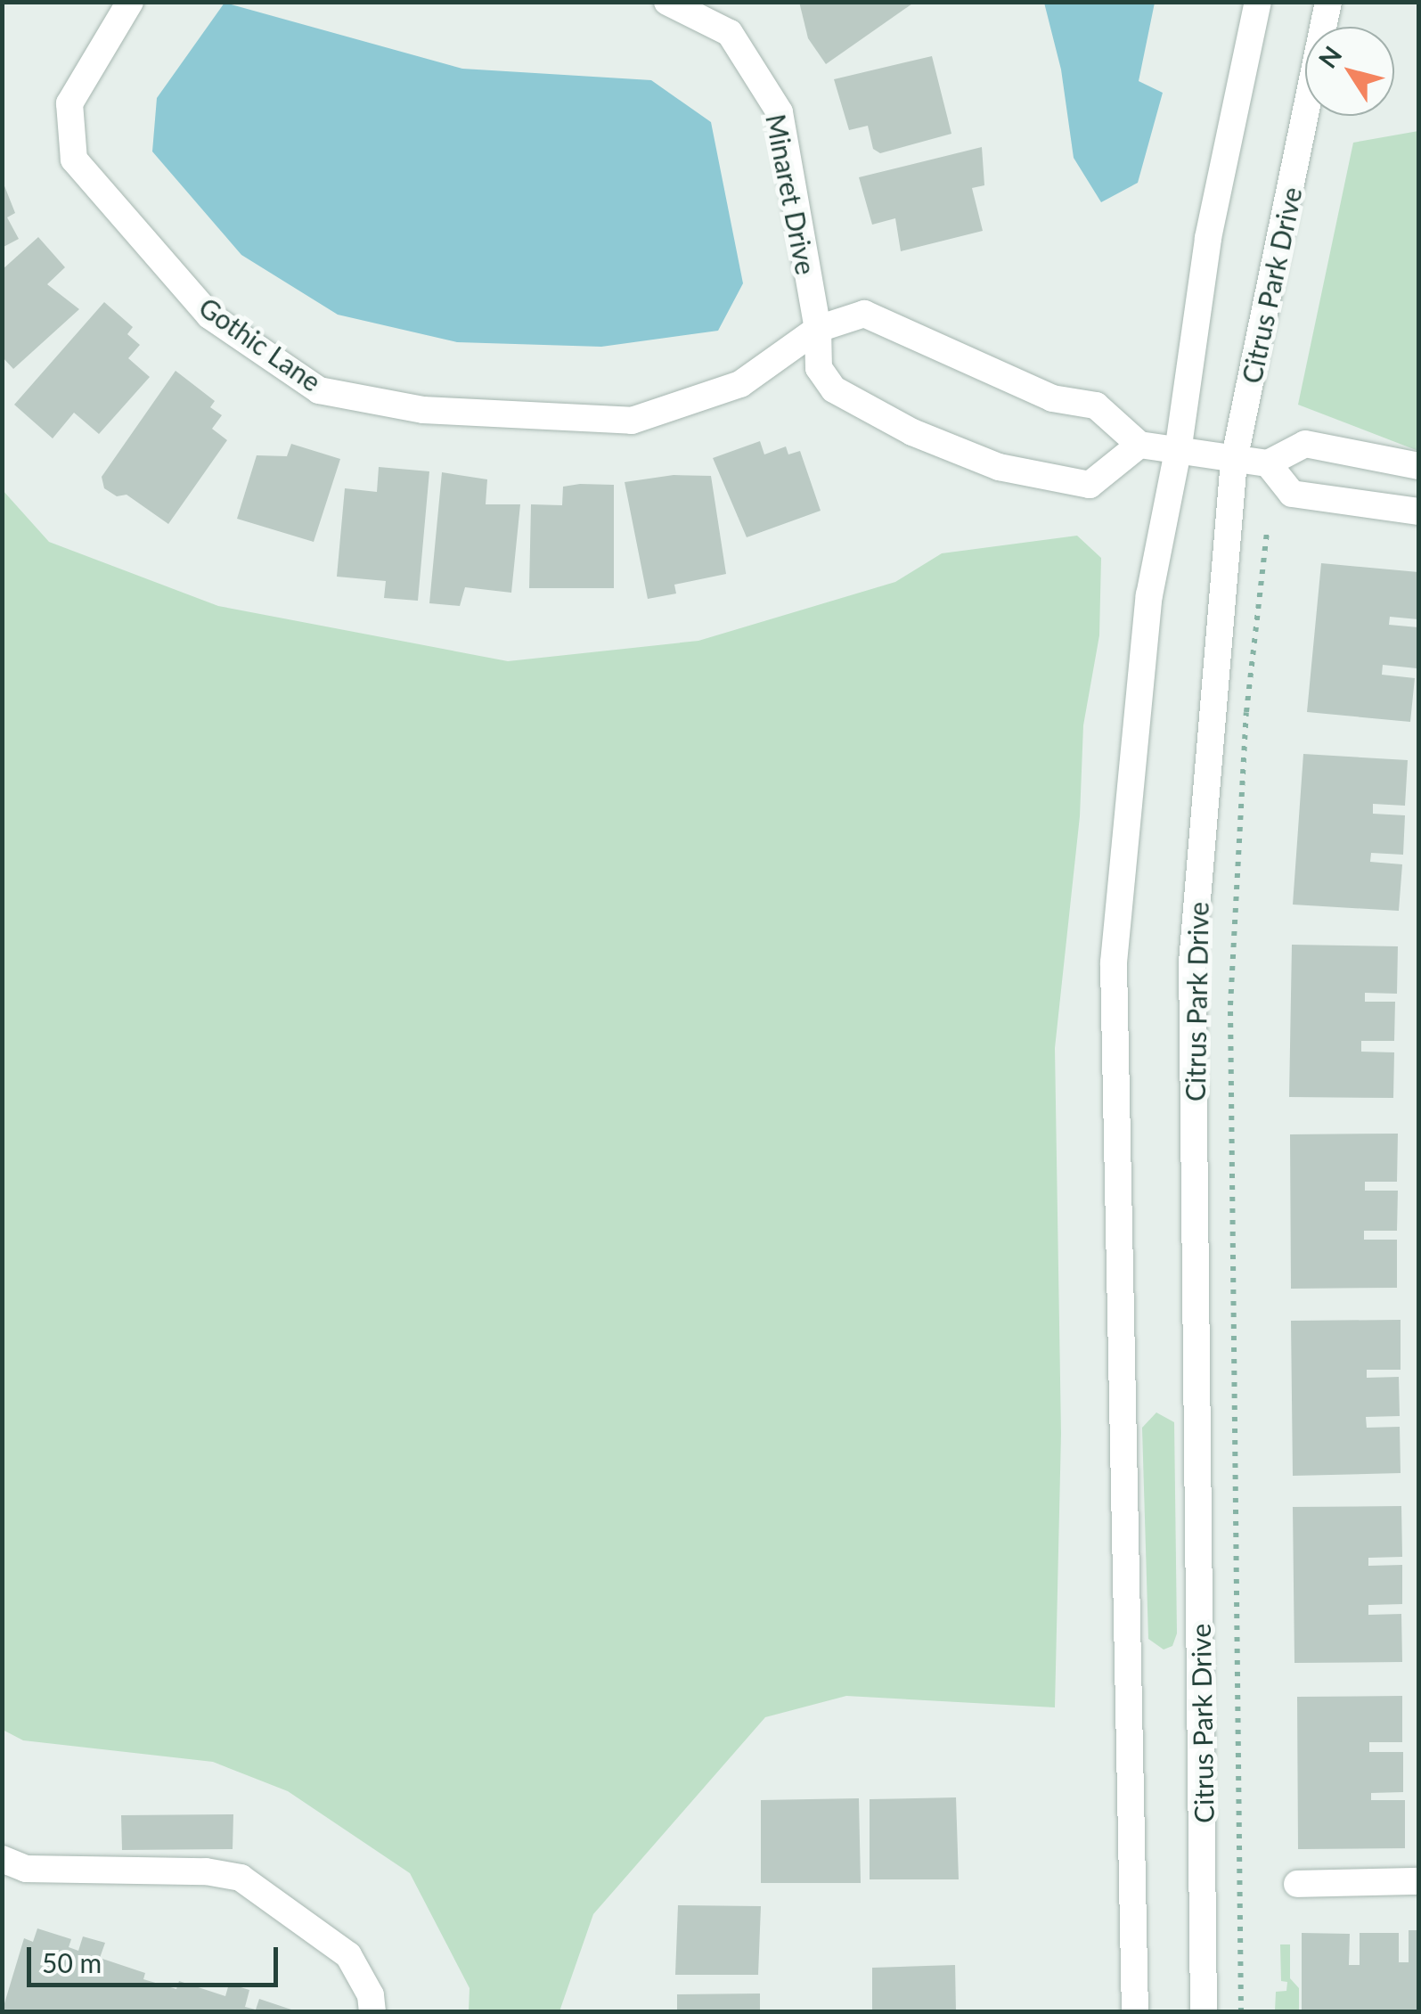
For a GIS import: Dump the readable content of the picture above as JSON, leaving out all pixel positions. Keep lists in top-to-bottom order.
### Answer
{
  "streets": {
    "street": ["Minaret Drive", "Citrus Park Drive", "Gothic Lane"]
  },
  "crossings": [
    ["Minaret Drive", "Gothic Lane"]
  ],
  "scale_bar": "50 m",
  "north": "top left"
}
